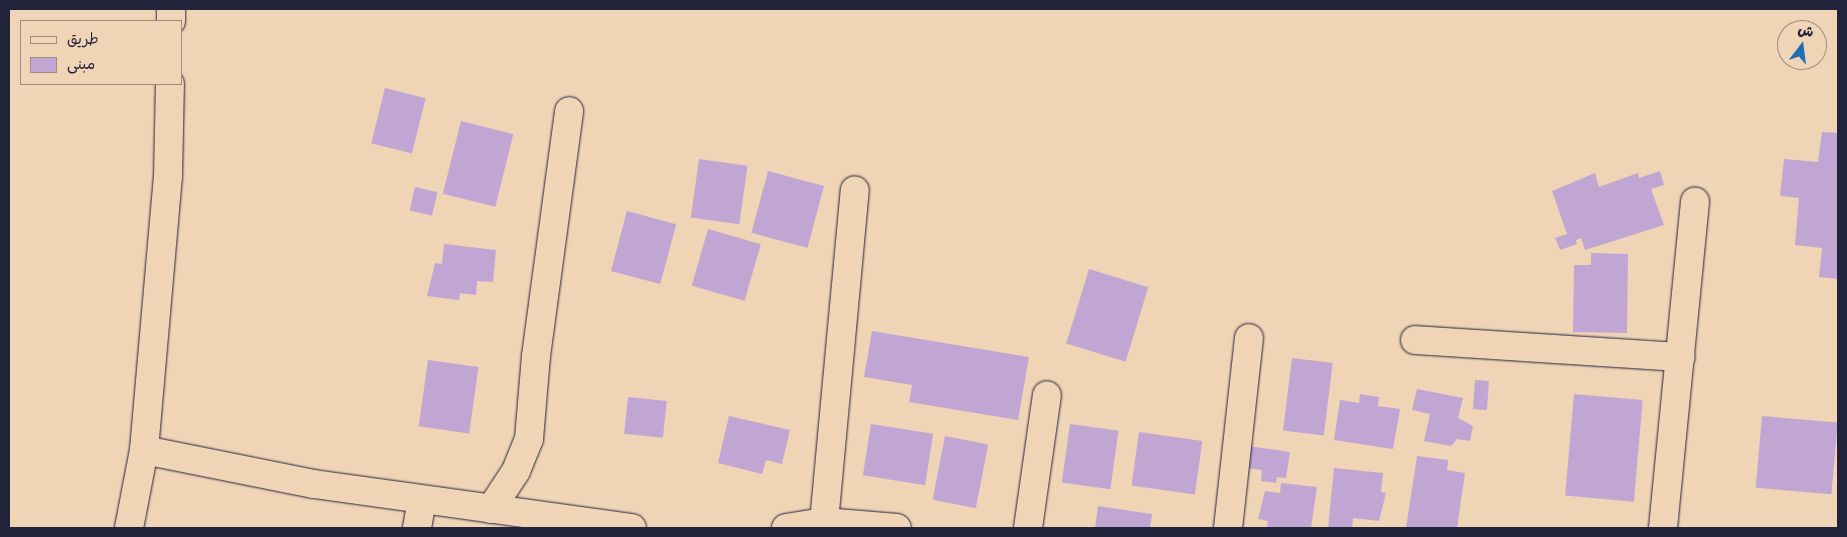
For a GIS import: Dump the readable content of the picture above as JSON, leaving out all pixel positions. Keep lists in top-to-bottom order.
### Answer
{
  "legend": ["طريق", "مبنى"],
  "north": "top"
}
